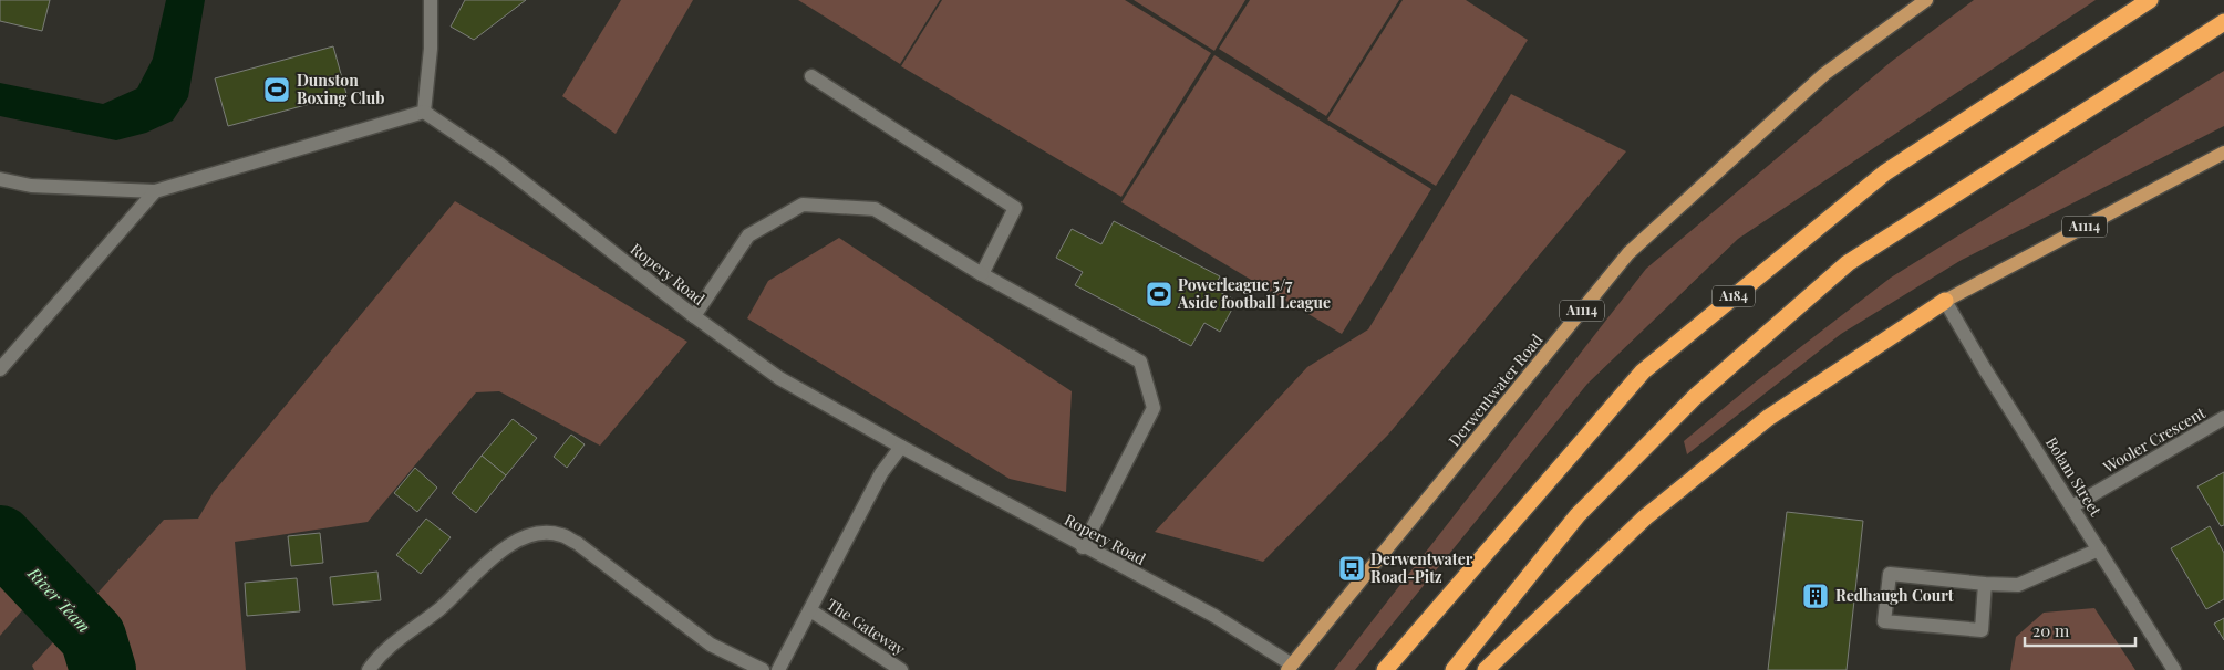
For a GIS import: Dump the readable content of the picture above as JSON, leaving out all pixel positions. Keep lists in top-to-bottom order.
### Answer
{
  "streets": {
    "highway": ["A1114", "A184"],
    "main road": ["Derwentwater Road"],
    "street": [
      "Ropery Road",
      "Wooler Crescent",
      "Bolam Street",
      "The Gateway"
    ]
  },
  "crossings": [
    ["A1114", "Bolam Street"],
    ["Ropery Road", "Derwentwater Road"],
    ["Wooler Crescent", "Bolam Street"]
  ],
  "water": ["River Team"],
  "places": {
    "sports": ["Dunston Boxing Club", "Powerleague 5/7 Aside football League"],
    "bus stop": ["Derwentwater Road-Pitz"],
    "building": ["Redhaugh Court"]
  },
  "scale_bar": "20 m"
}
